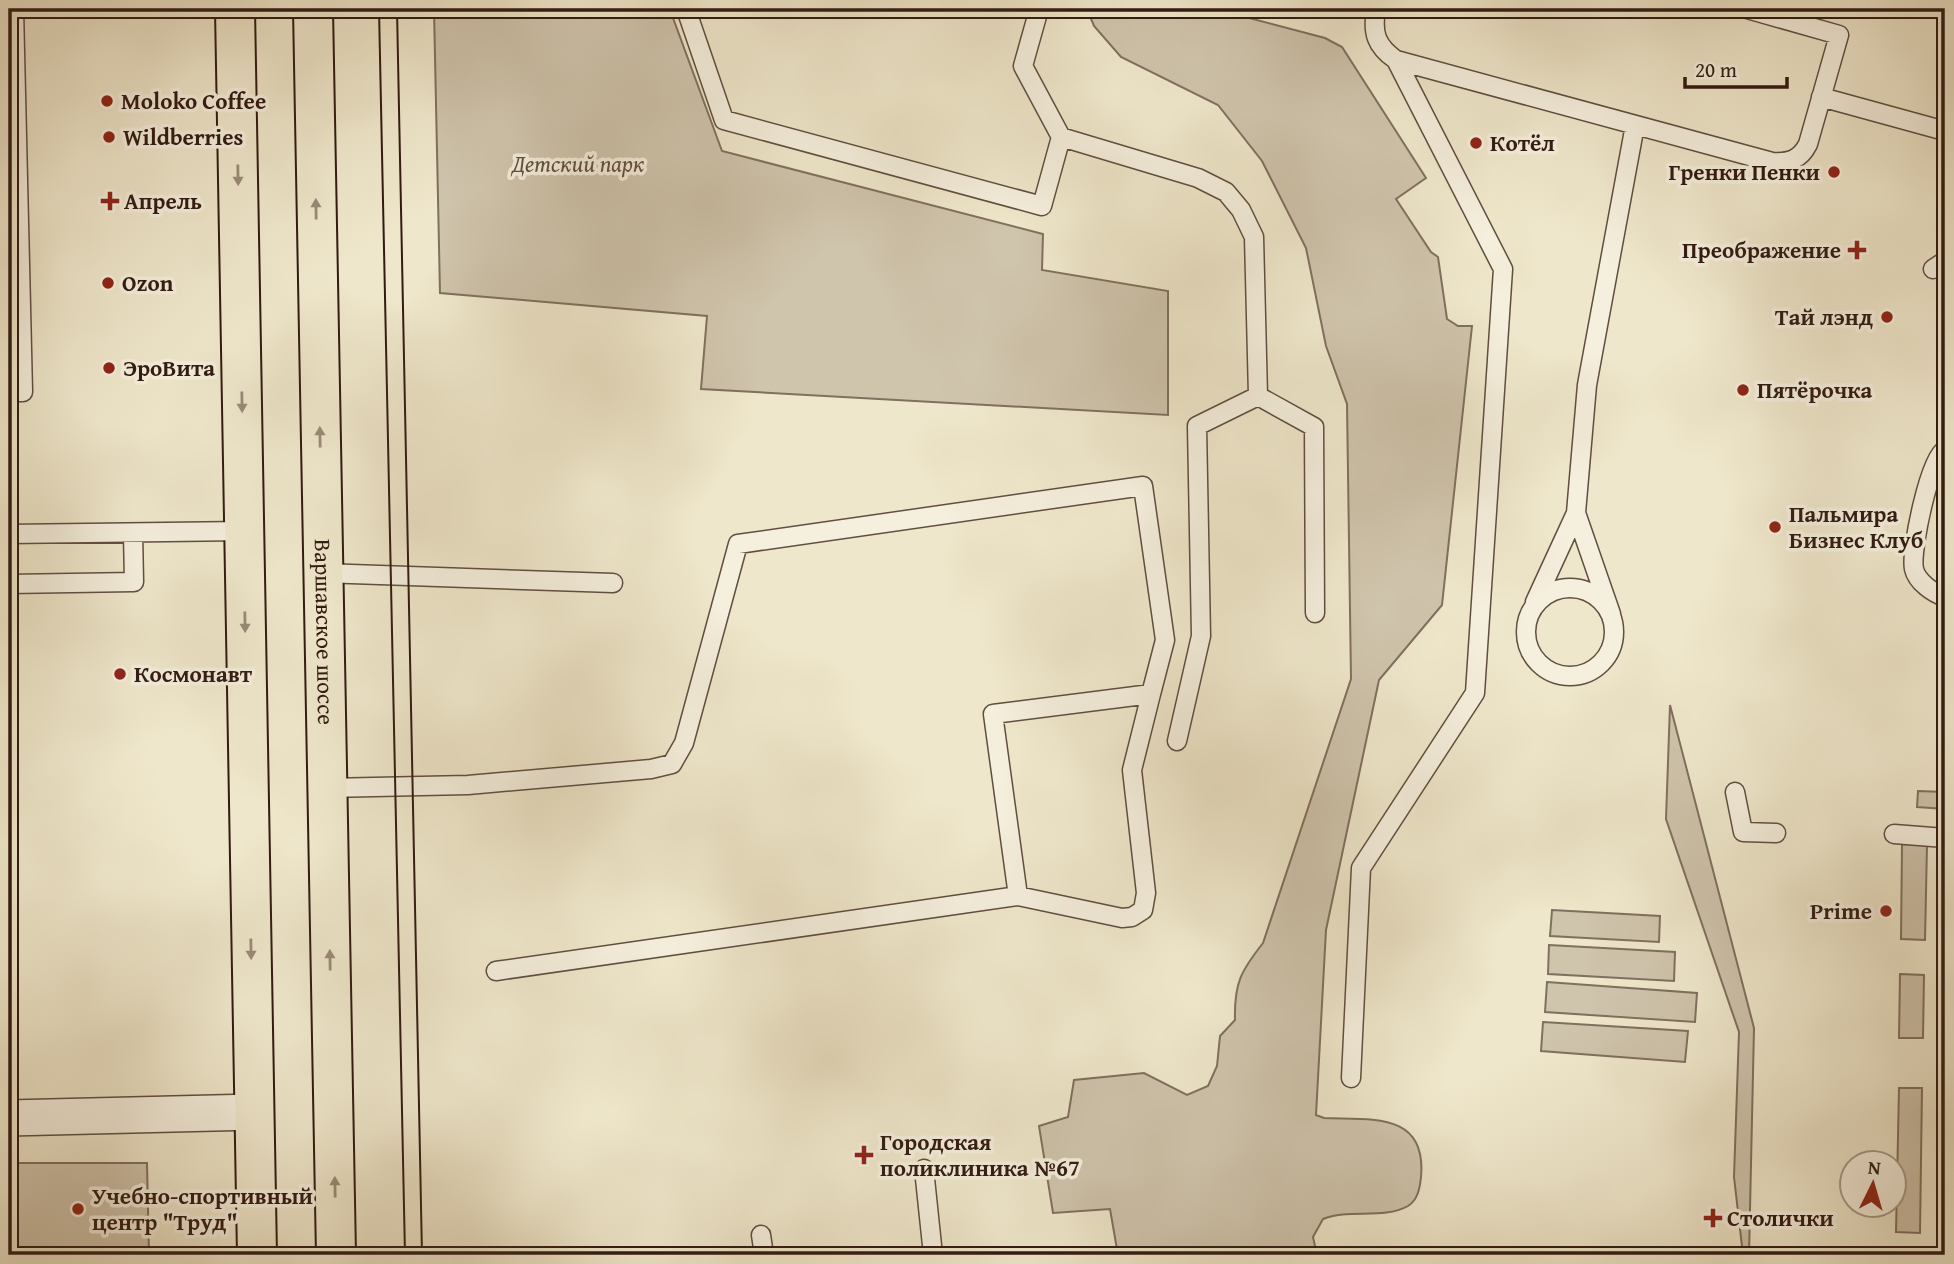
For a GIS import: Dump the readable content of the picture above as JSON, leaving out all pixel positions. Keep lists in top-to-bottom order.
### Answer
{
  "streets": {
    "main road": ["Варшавское шоссе"]
  },
  "parks": ["Детский парк"],
  "places": {
    "other": [
      "Moloko Coffee",
      "Wildberries",
      "Котёл",
      "Гренки Пенки",
      "Ozon",
      "Тай лэнд",
      "ЭроВита",
      "Пятёрочка",
      "Пальмира Бизнес Клуб",
      "Космонавт",
      "Prime",
      "Учебно-спортивный центр \"Труд\""
    ],
    "health": [
      "Апрель",
      "Преображение",
      "Городская поликлиника №67",
      "Столички"
    ]
  },
  "scale_bar": "20 m",
  "north": "top"
}
